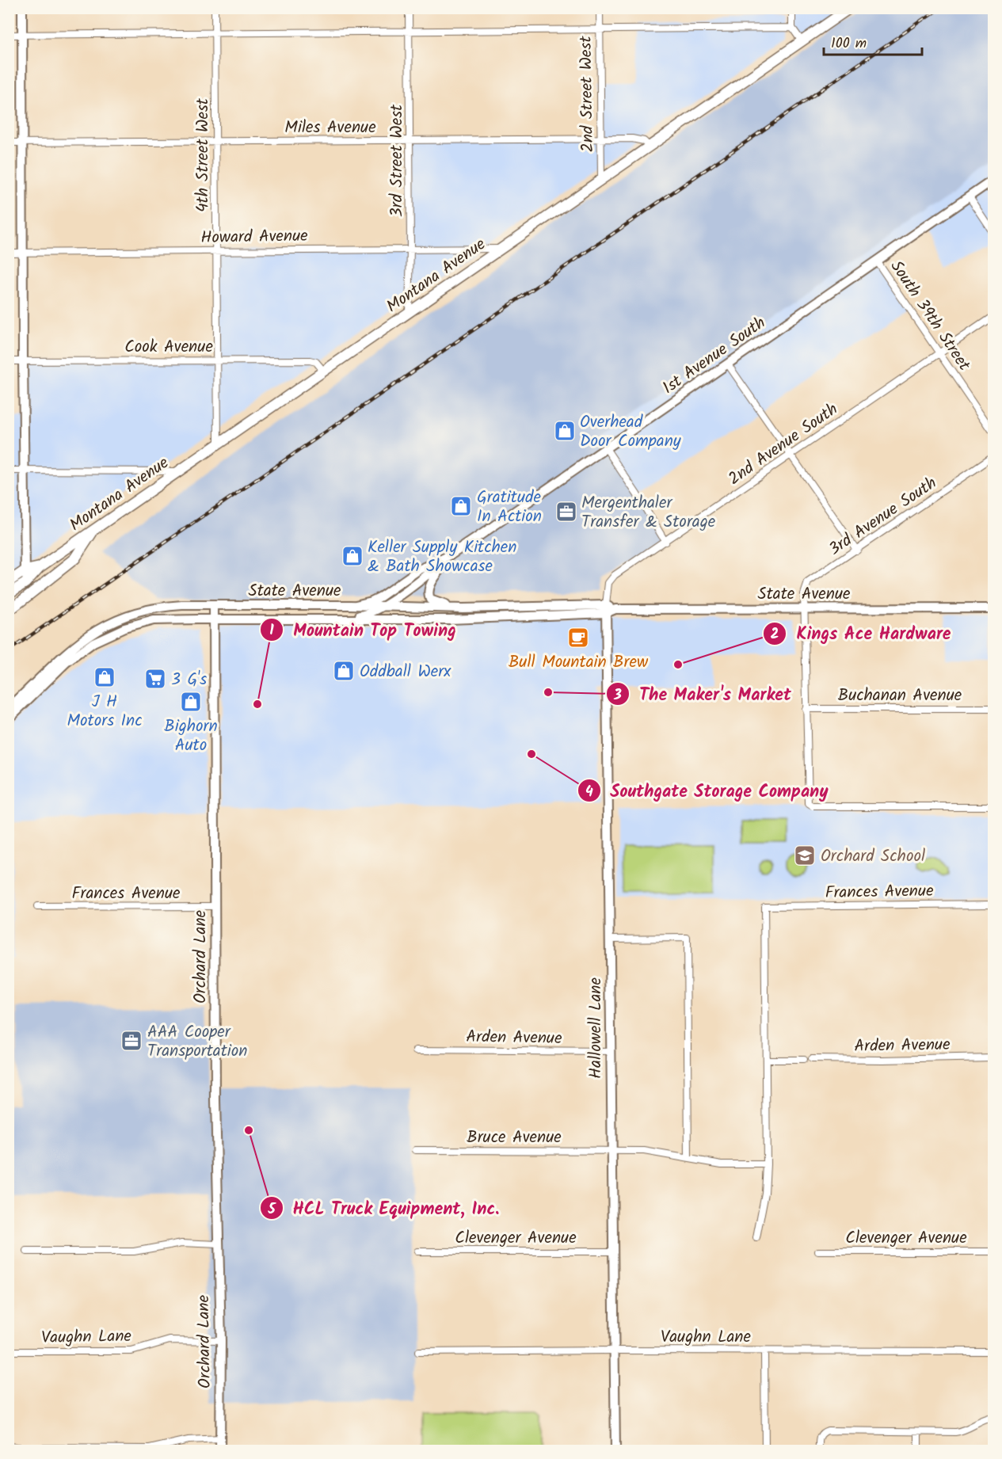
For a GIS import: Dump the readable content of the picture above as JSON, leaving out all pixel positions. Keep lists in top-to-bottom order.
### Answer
{
  "streets": {
    "main road": ["Montana Avenue"],
    "street": [
      "2nd Street West",
      "Miles Avenue",
      "4th Street West",
      "3rd Street West",
      "Howard Avenue",
      "South 39th Street",
      "Cook Avenue",
      "1st Avenue South",
      "2nd Avenue South",
      "3rd Avenue South",
      "State Avenue",
      "Buchanan Avenue",
      "Frances Avenue",
      "Orchard Lane",
      "Hallowell Lane",
      "Arden Avenue",
      "Bruce Avenue",
      "Clevenger Avenue",
      "Vaughn Lane"
    ]
  },
  "crossings": [
    ["2nd Street West", "Miles Avenue"],
    ["2nd Street West", "Montana Avenue"],
    ["Miles Avenue", "4th Street West"],
    ["Miles Avenue", "3rd Street West"],
    ["Miles Avenue", "Montana Avenue"],
    ["4th Street West", "Howard Avenue"],
    ["4th Street West", "Montana Avenue"],
    ["4th Street West", "Cook Avenue"],
    ["3rd Street West", "Howard Avenue"],
    ["3rd Street West", "Montana Avenue"],
    ["Howard Avenue", "Montana Avenue"],
    ["Montana Avenue", "Cook Avenue"],
    ["South 39th Street", "1st Avenue South"],
    ["South 39th Street", "2nd Avenue South"],
    ["1st Avenue South", "State Avenue"],
    ["2nd Avenue South", "State Avenue"],
    ["2nd Avenue South", "Hallowell Lane"],
    ["3rd Avenue South", "State Avenue"],
    ["3rd Avenue South", "Buchanan Avenue"],
    ["State Avenue", "Orchard Lane"],
    ["State Avenue", "Hallowell Lane"],
    ["Frances Avenue", "Orchard Lane"],
    ["Orchard Lane", "Vaughn Lane"],
    ["Hallowell Lane", "Arden Avenue"],
    ["Hallowell Lane", "Bruce Avenue"],
    ["Hallowell Lane", "Clevenger Avenue"],
    ["Hallowell Lane", "Vaughn Lane"]
  ],
  "places": {
    "shop": [
      "Overhead Door Company",
      "Gratitude In Action",
      "Keller Supply Kitchen & Bath Showcase",
      "Oddball Werx",
      "J H Motors Inc",
      "Bighorn Auto"
    ],
    "office": ["Mergenthaler Transfer & Storage", "AAA Cooper Transportation"],
    "cafe": ["Bull Mountain Brew"],
    "other": [
      "Kings Ace Hardware",
      "The Maker's Market",
      "Mountain Top Towing",
      "Southgate Storage Company",
      "HCL Truck Equipment, Inc."
    ],
    "supermarket": ["3 G's"],
    "school or university": ["Orchard School"]
  },
  "scale_bar": "100 m"
}
